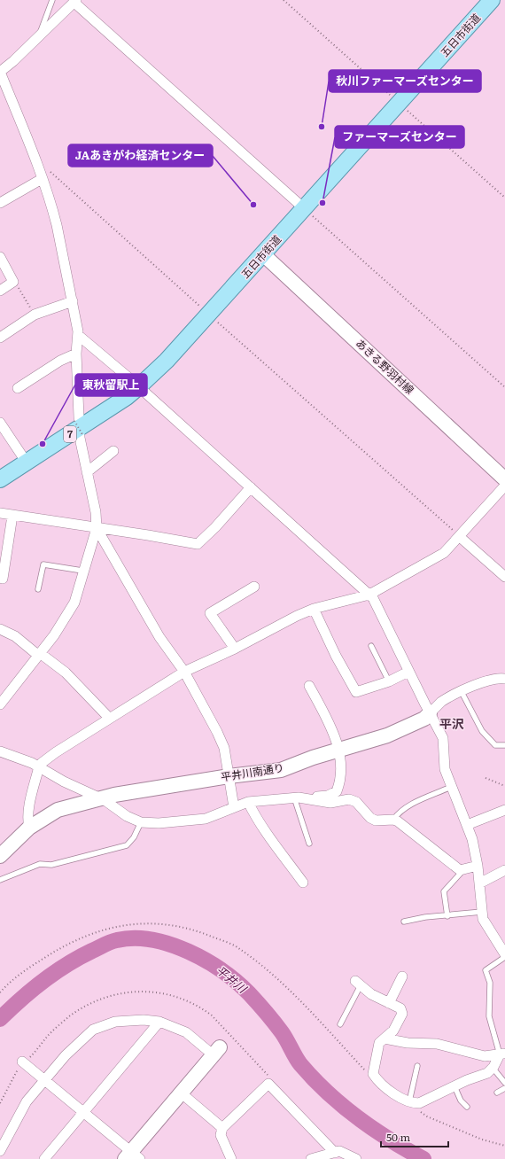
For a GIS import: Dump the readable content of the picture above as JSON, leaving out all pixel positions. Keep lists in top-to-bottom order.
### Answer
{
  "streets": {
    "main road": ["五日市街道", "7"],
    "street": ["あきる野羽村線", "平井川南通り"]
  },
  "crossings": [
    ["五日市街道", "あきる野羽村線"]
  ],
  "districts": ["平沢"],
  "water": ["平井川"],
  "places": [
    "秋川ファーマーズセンター",
    "ファーマーズセンター",
    "JAあきがわ経済センター",
    "東秋留駅上"
  ],
  "scale_bar": "50 m"
}
